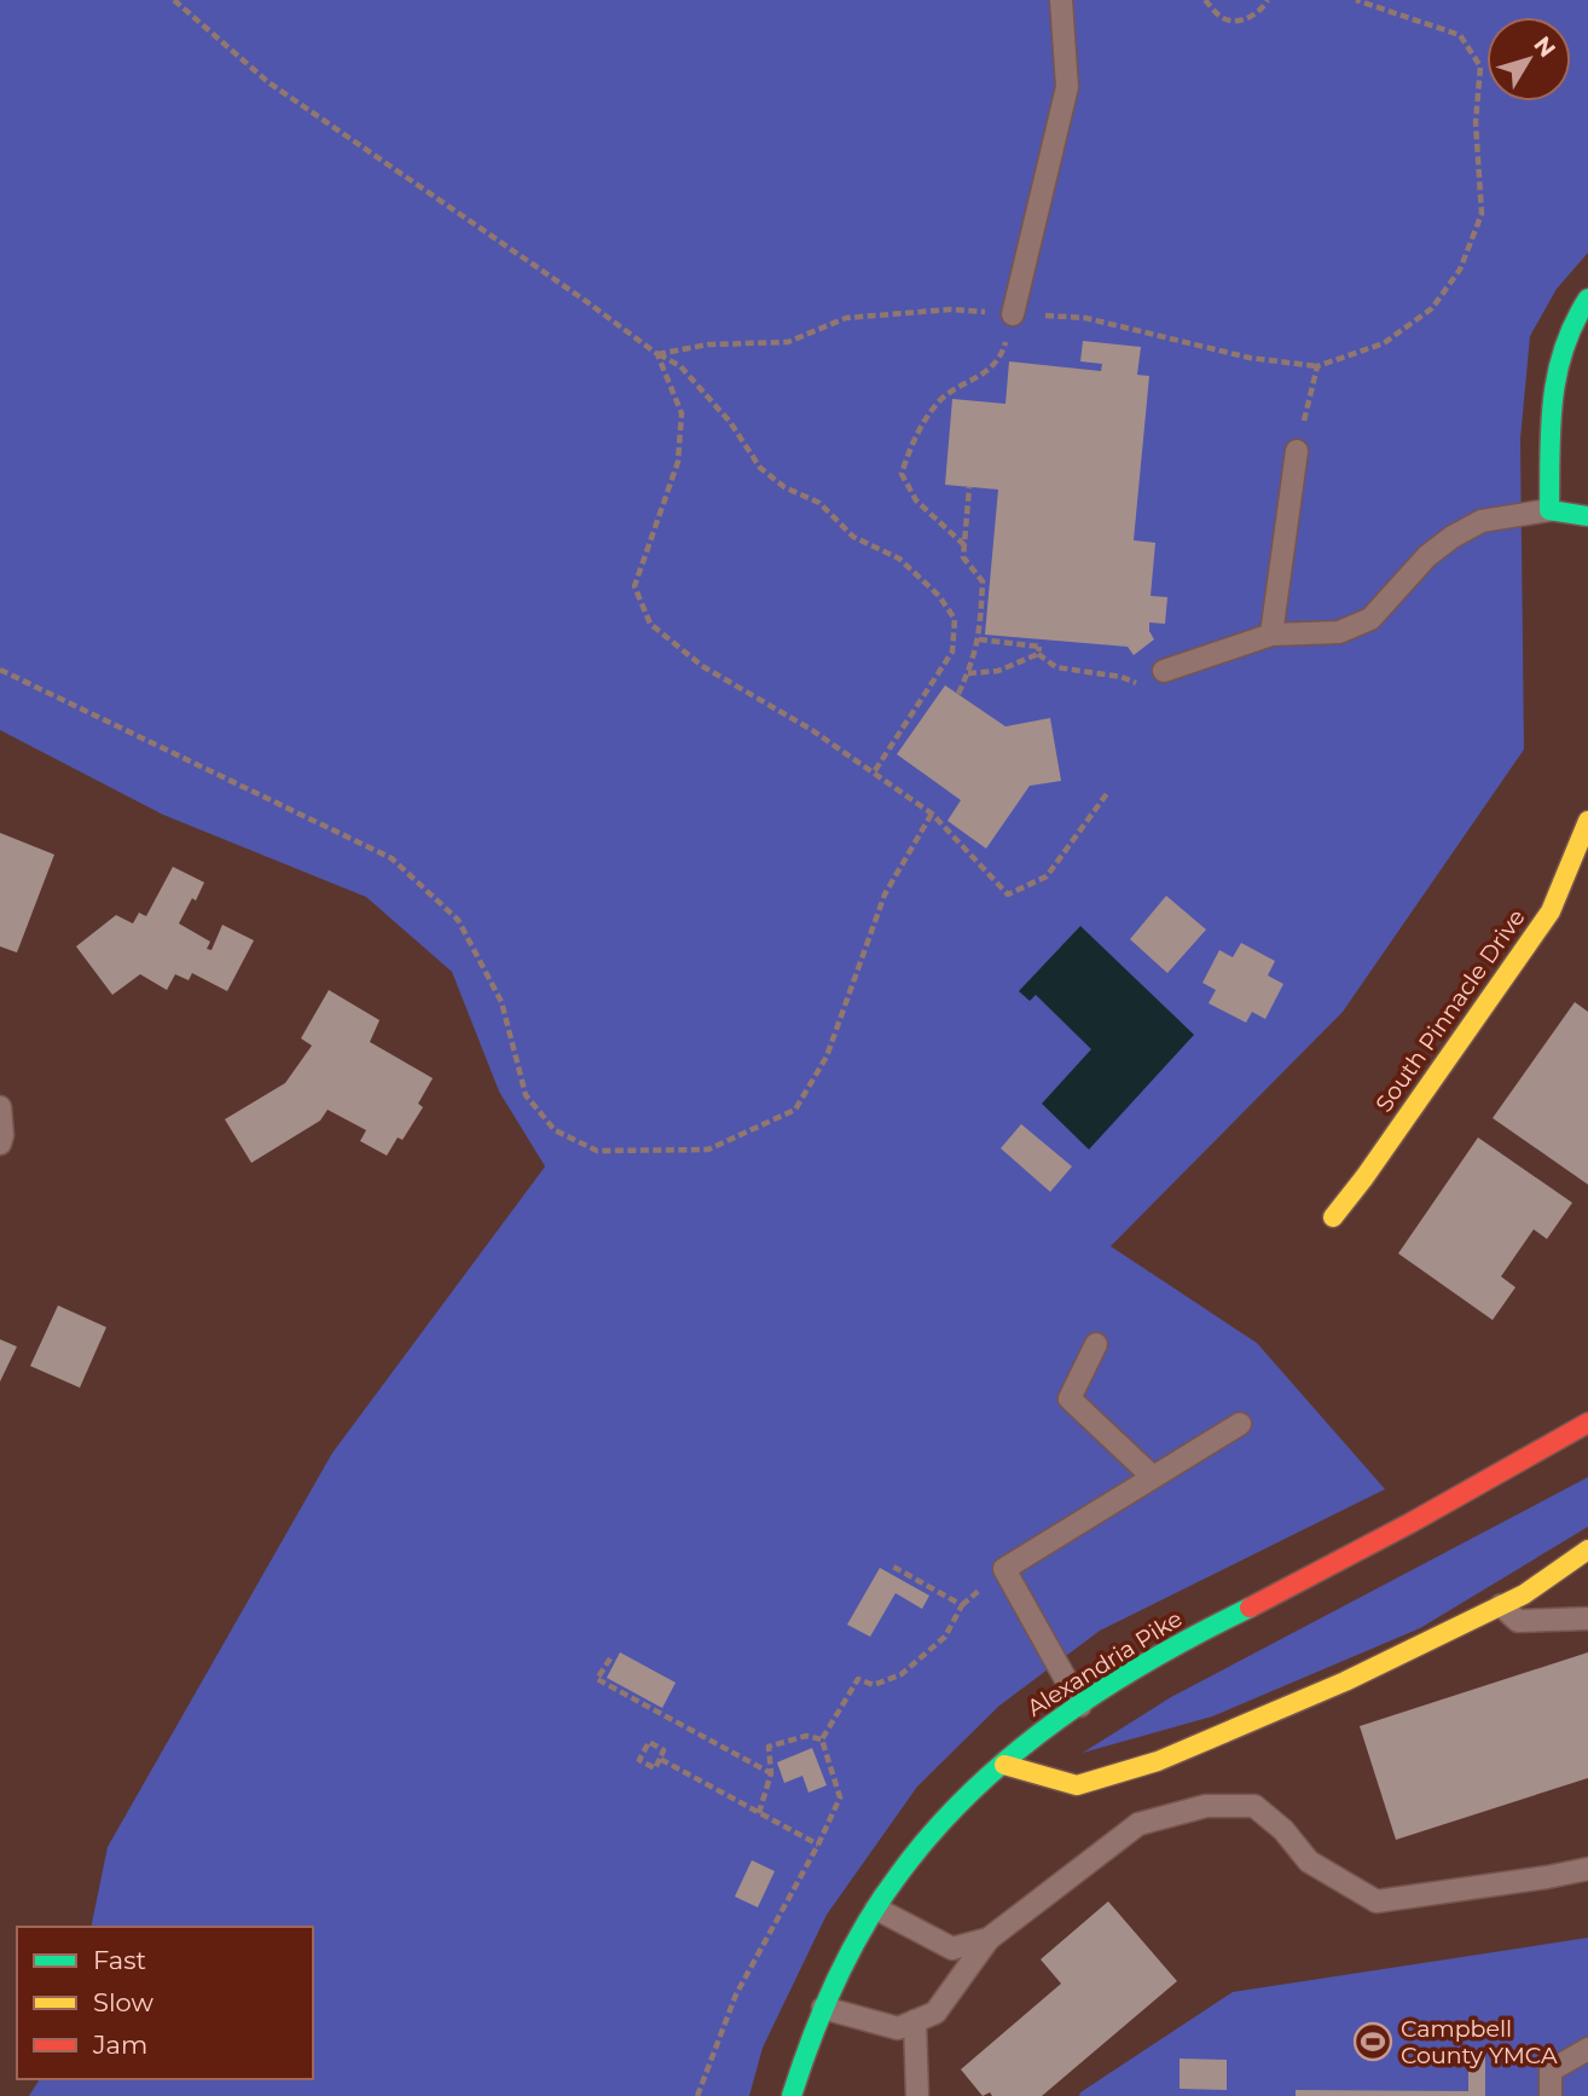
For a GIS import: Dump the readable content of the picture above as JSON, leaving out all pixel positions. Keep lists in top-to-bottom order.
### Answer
{
  "streets": {
    "street": ["South Pinnacle Drive", "Alexandria Pike"]
  },
  "places": {
    "sports": ["Campbell County YMCA"]
  },
  "legend": ["Fast", "Slow", "Jam"],
  "north": "top right"
}
